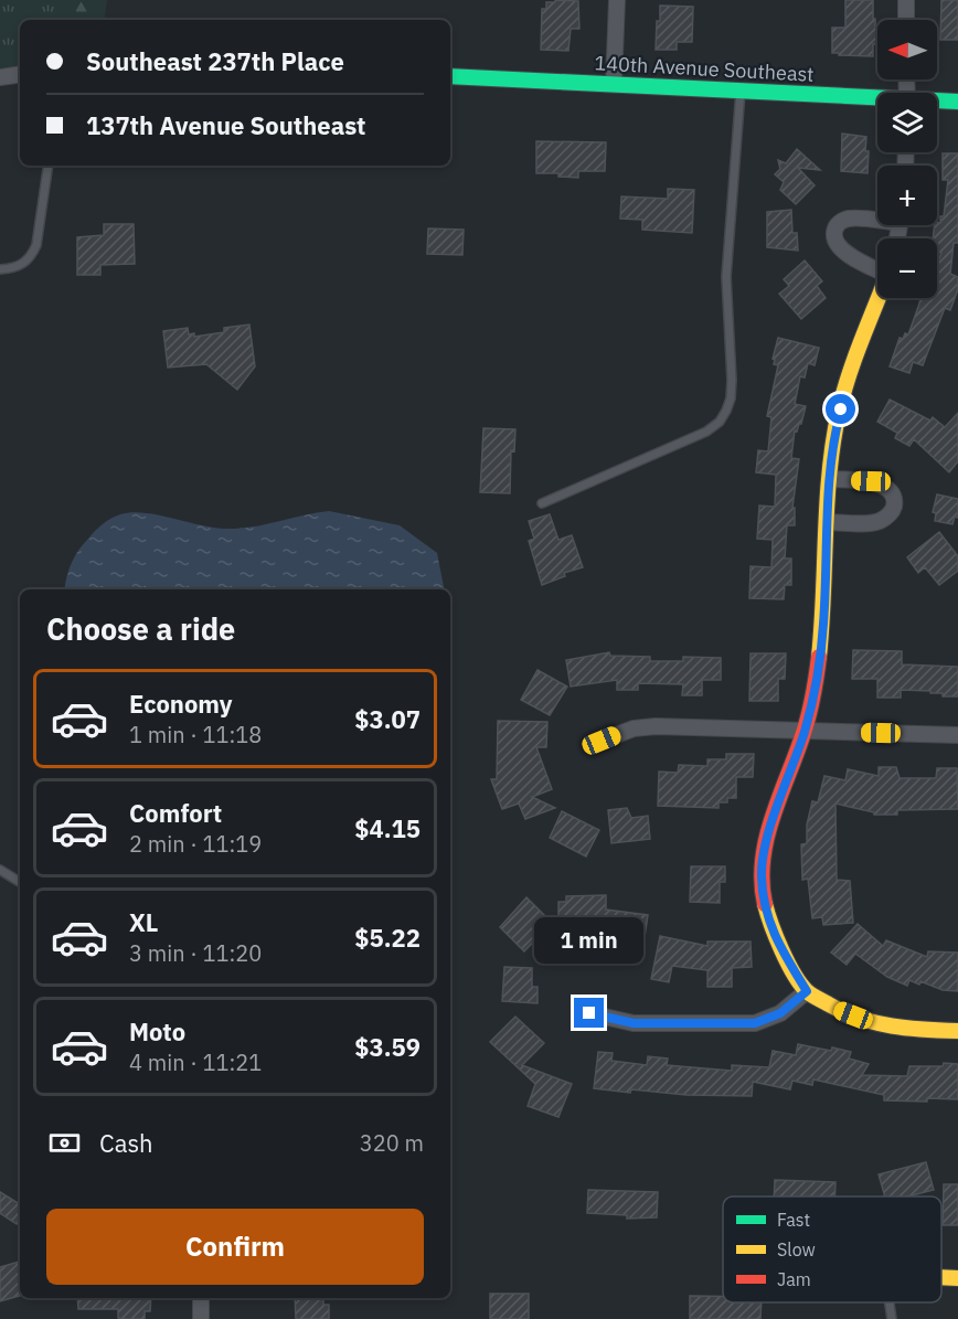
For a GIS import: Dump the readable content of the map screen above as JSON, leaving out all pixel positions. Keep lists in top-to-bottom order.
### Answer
{
  "streets": {
    "street": ["140th Avenue Southeast"]
  },
  "legend": ["Fast", "Slow", "Jam"],
  "north": "left",
  "page": {
    "map_buttons": ["+", "−"],
    "banner": ["Southeast 237th Place", "137th Avenue Southeast"],
    "heading": "Choose a ride",
    "list": [
      {
        "name": "Economy",
        "note": "1 min · 11:18",
        "value": "$3.07"
      },
      {
        "name": "Comfort",
        "note": "2 min · 11:19",
        "value": "$4.15"
      },
      {
        "name": "XL",
        "note": "3 min · 11:20",
        "value": "$5.22"
      },
      {
        "name": "Moto",
        "note": "4 min · 11:21",
        "value": "$3.59"
      }
    ],
    "bubble": "1 min",
    "pay": ["Cash", "320 m"],
    "buttons": "Confirm"
  }
}
